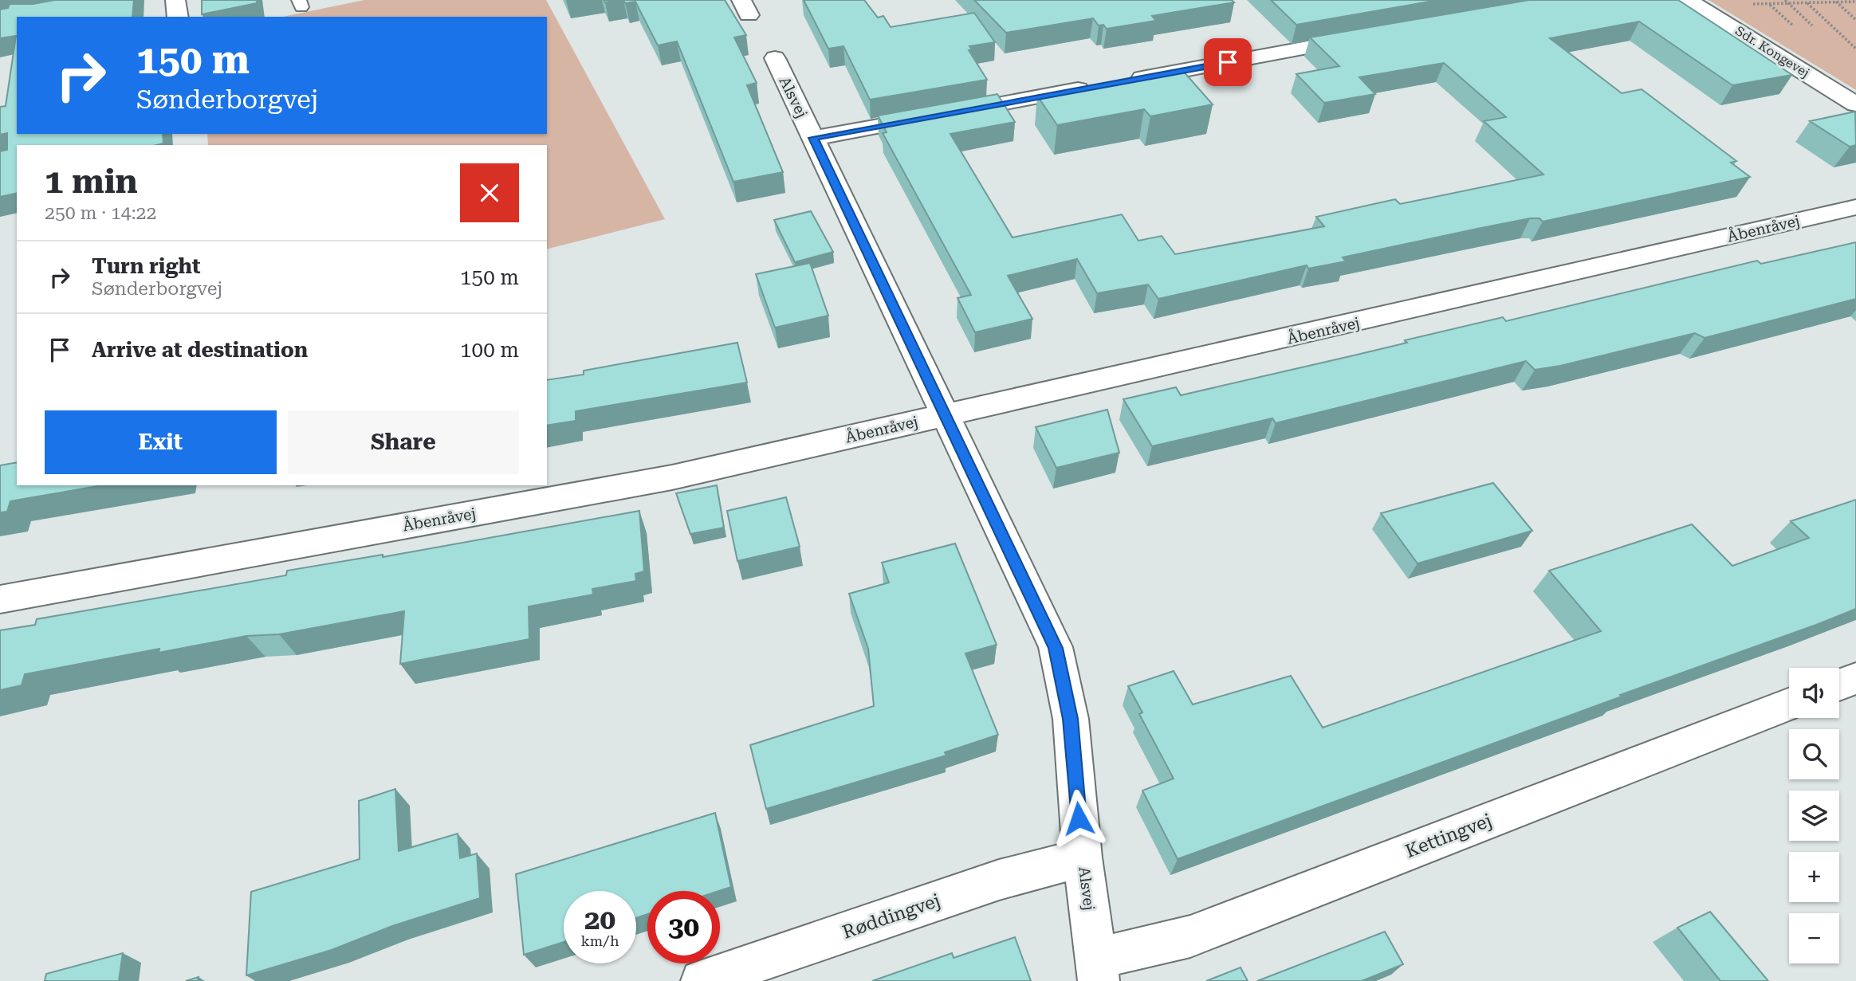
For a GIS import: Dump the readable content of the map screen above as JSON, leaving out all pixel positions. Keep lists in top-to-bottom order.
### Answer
{
  "streets": {
    "street": [
      "Sdr. Kongevej",
      "Alsvej",
      "Åbenråvej",
      "Kettingvej",
      "Røddingvej"
    ]
  },
  "crossings": [
    ["Alsvej", "Åbenråvej"],
    ["Alsvej", "Kettingvej"],
    ["Alsvej", "Røddingvej"]
  ],
  "page": {
    "turn": ["150 m", "Sønderborgvej"],
    "heading": ["1 min", "250 m · 14:22"],
    "list": [
      {
        "name": "Turn right",
        "note": "Sønderborgvej",
        "value": "150 m"
      },
      {
        "name": "Arrive at destination",
        "value": "100 m"
      }
    ],
    "buttons": ["Exit", "Share"],
    "map_buttons": ["+", "−"],
    "speed": "20 km/h",
    "limit": "30"
  }
}
